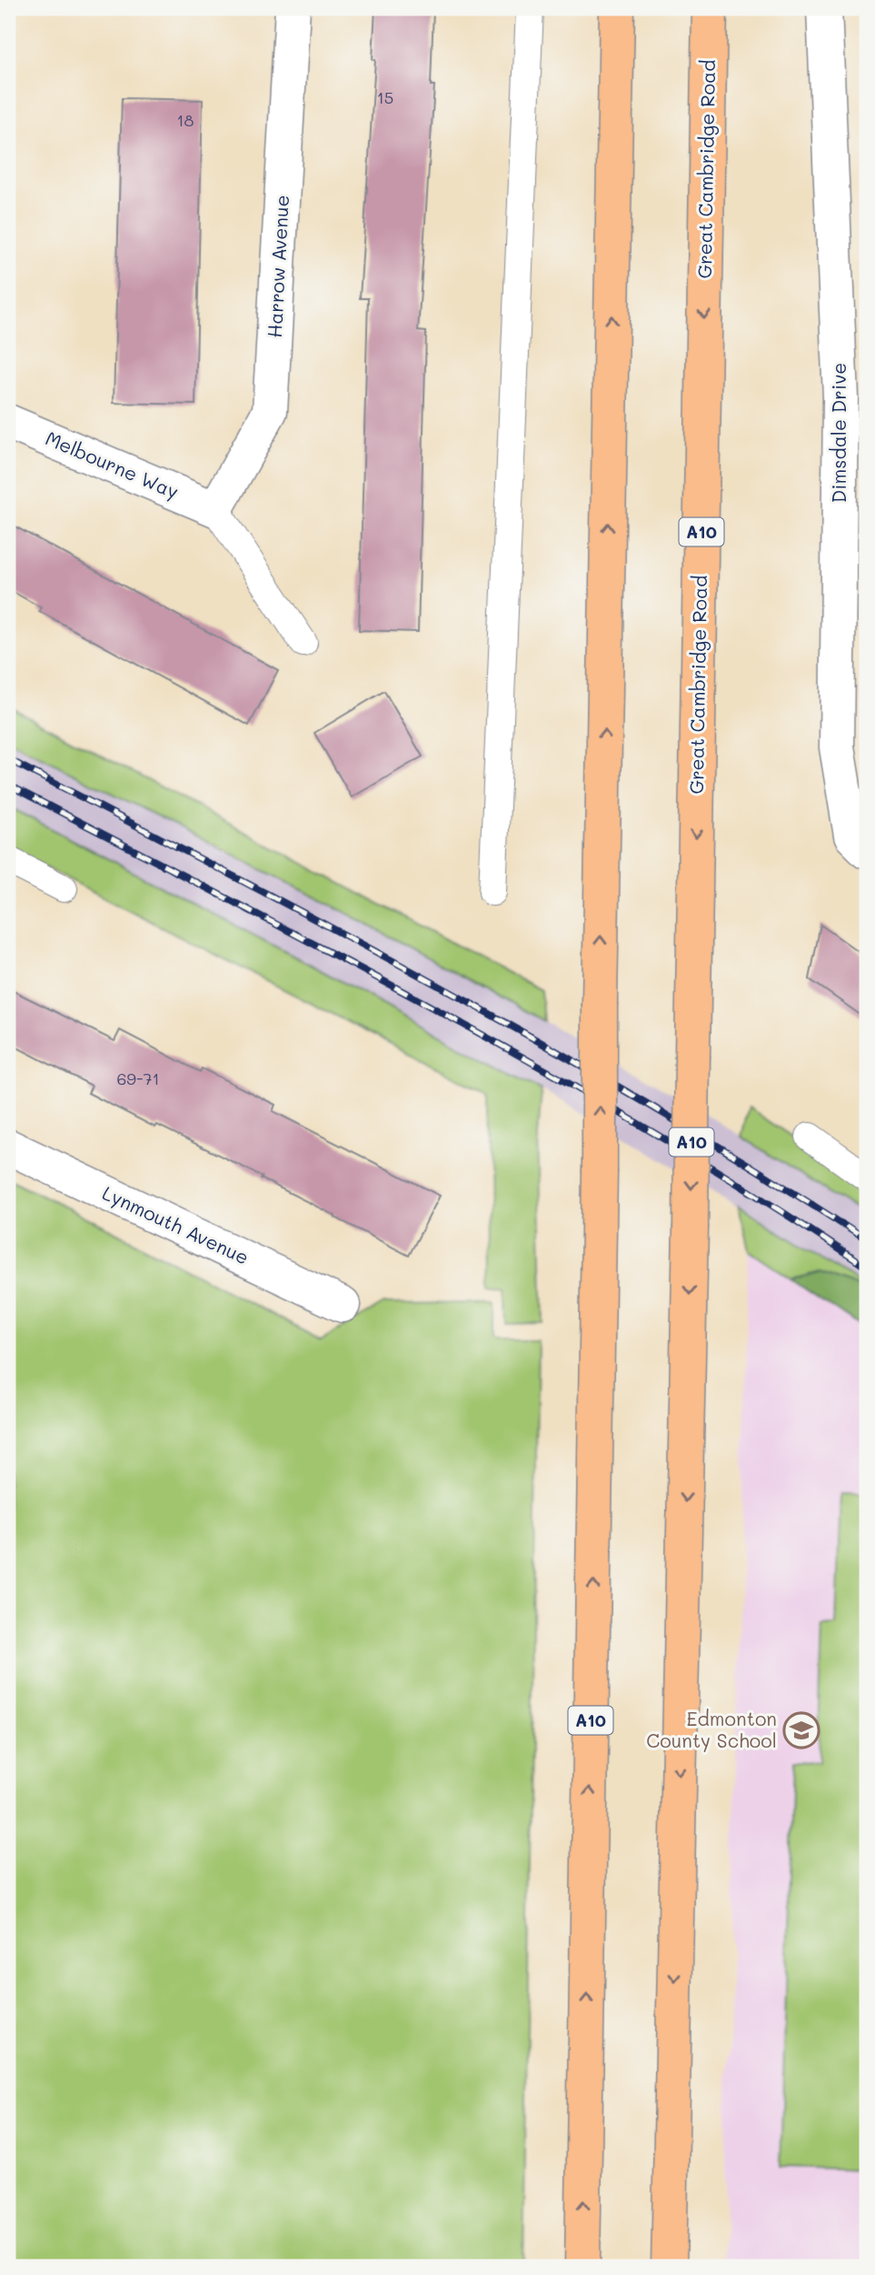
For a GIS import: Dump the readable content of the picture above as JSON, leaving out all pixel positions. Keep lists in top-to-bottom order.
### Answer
{
  "streets": {
    "highway": ["Great Cambridge Road", "A10"],
    "street": [
      "Harrow Avenue",
      "Dimsdale Drive",
      "Melbourne Way",
      "Lynmouth Avenue"
    ]
  },
  "crossings": [
    ["Harrow Avenue", "Melbourne Way"]
  ],
  "places": {
    "school or university": ["Edmonton County School"]
  },
  "house_numbers": ["15", "18", "69-71"]
}
